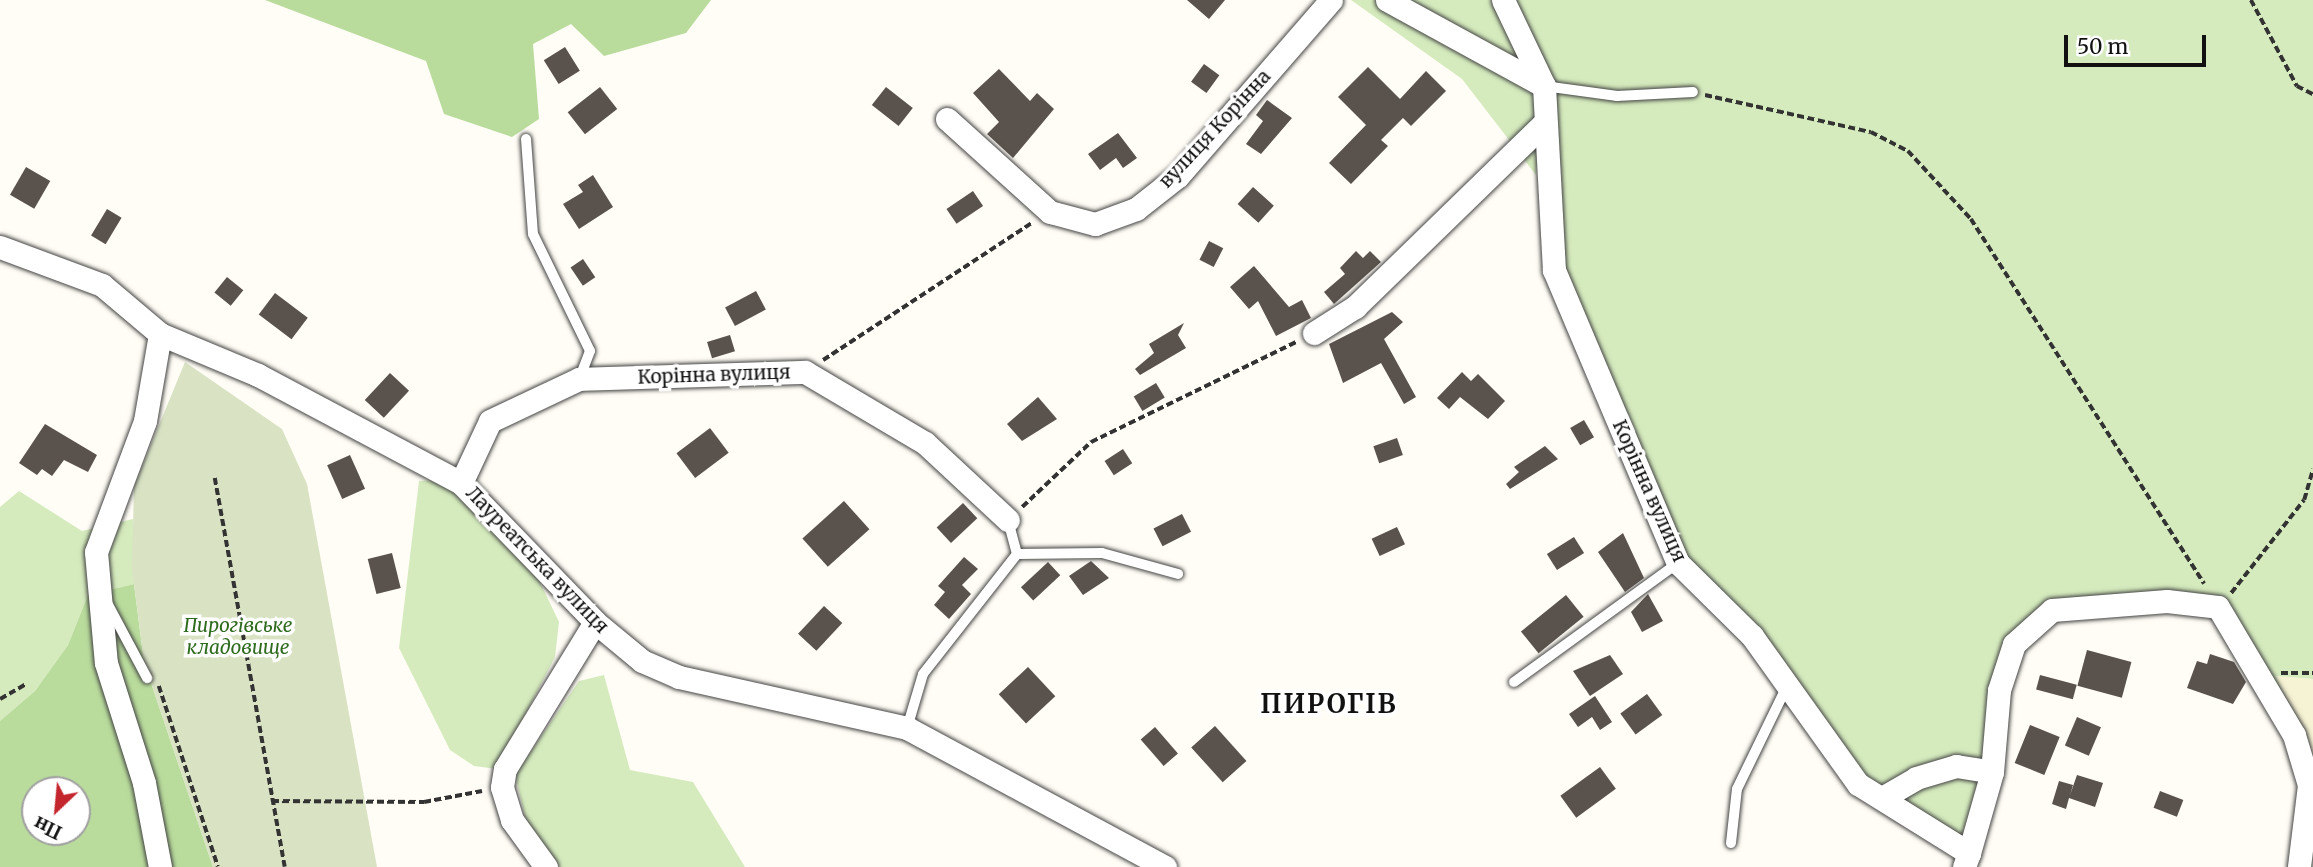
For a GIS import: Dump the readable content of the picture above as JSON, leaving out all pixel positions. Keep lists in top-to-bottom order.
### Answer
{
  "streets": {
    "street": ["вулиця Корінна", "Корінна вулиця", "Лауреатська вулиця"]
  },
  "crossings": [
    ["Корінна вулиця", "Лауреатська вулиця"]
  ],
  "districts": ["ПИРОГІВ"],
  "parks": ["Пирогівське кладовище"],
  "scale_bar": "50 m",
  "north": "bottom left"
}
